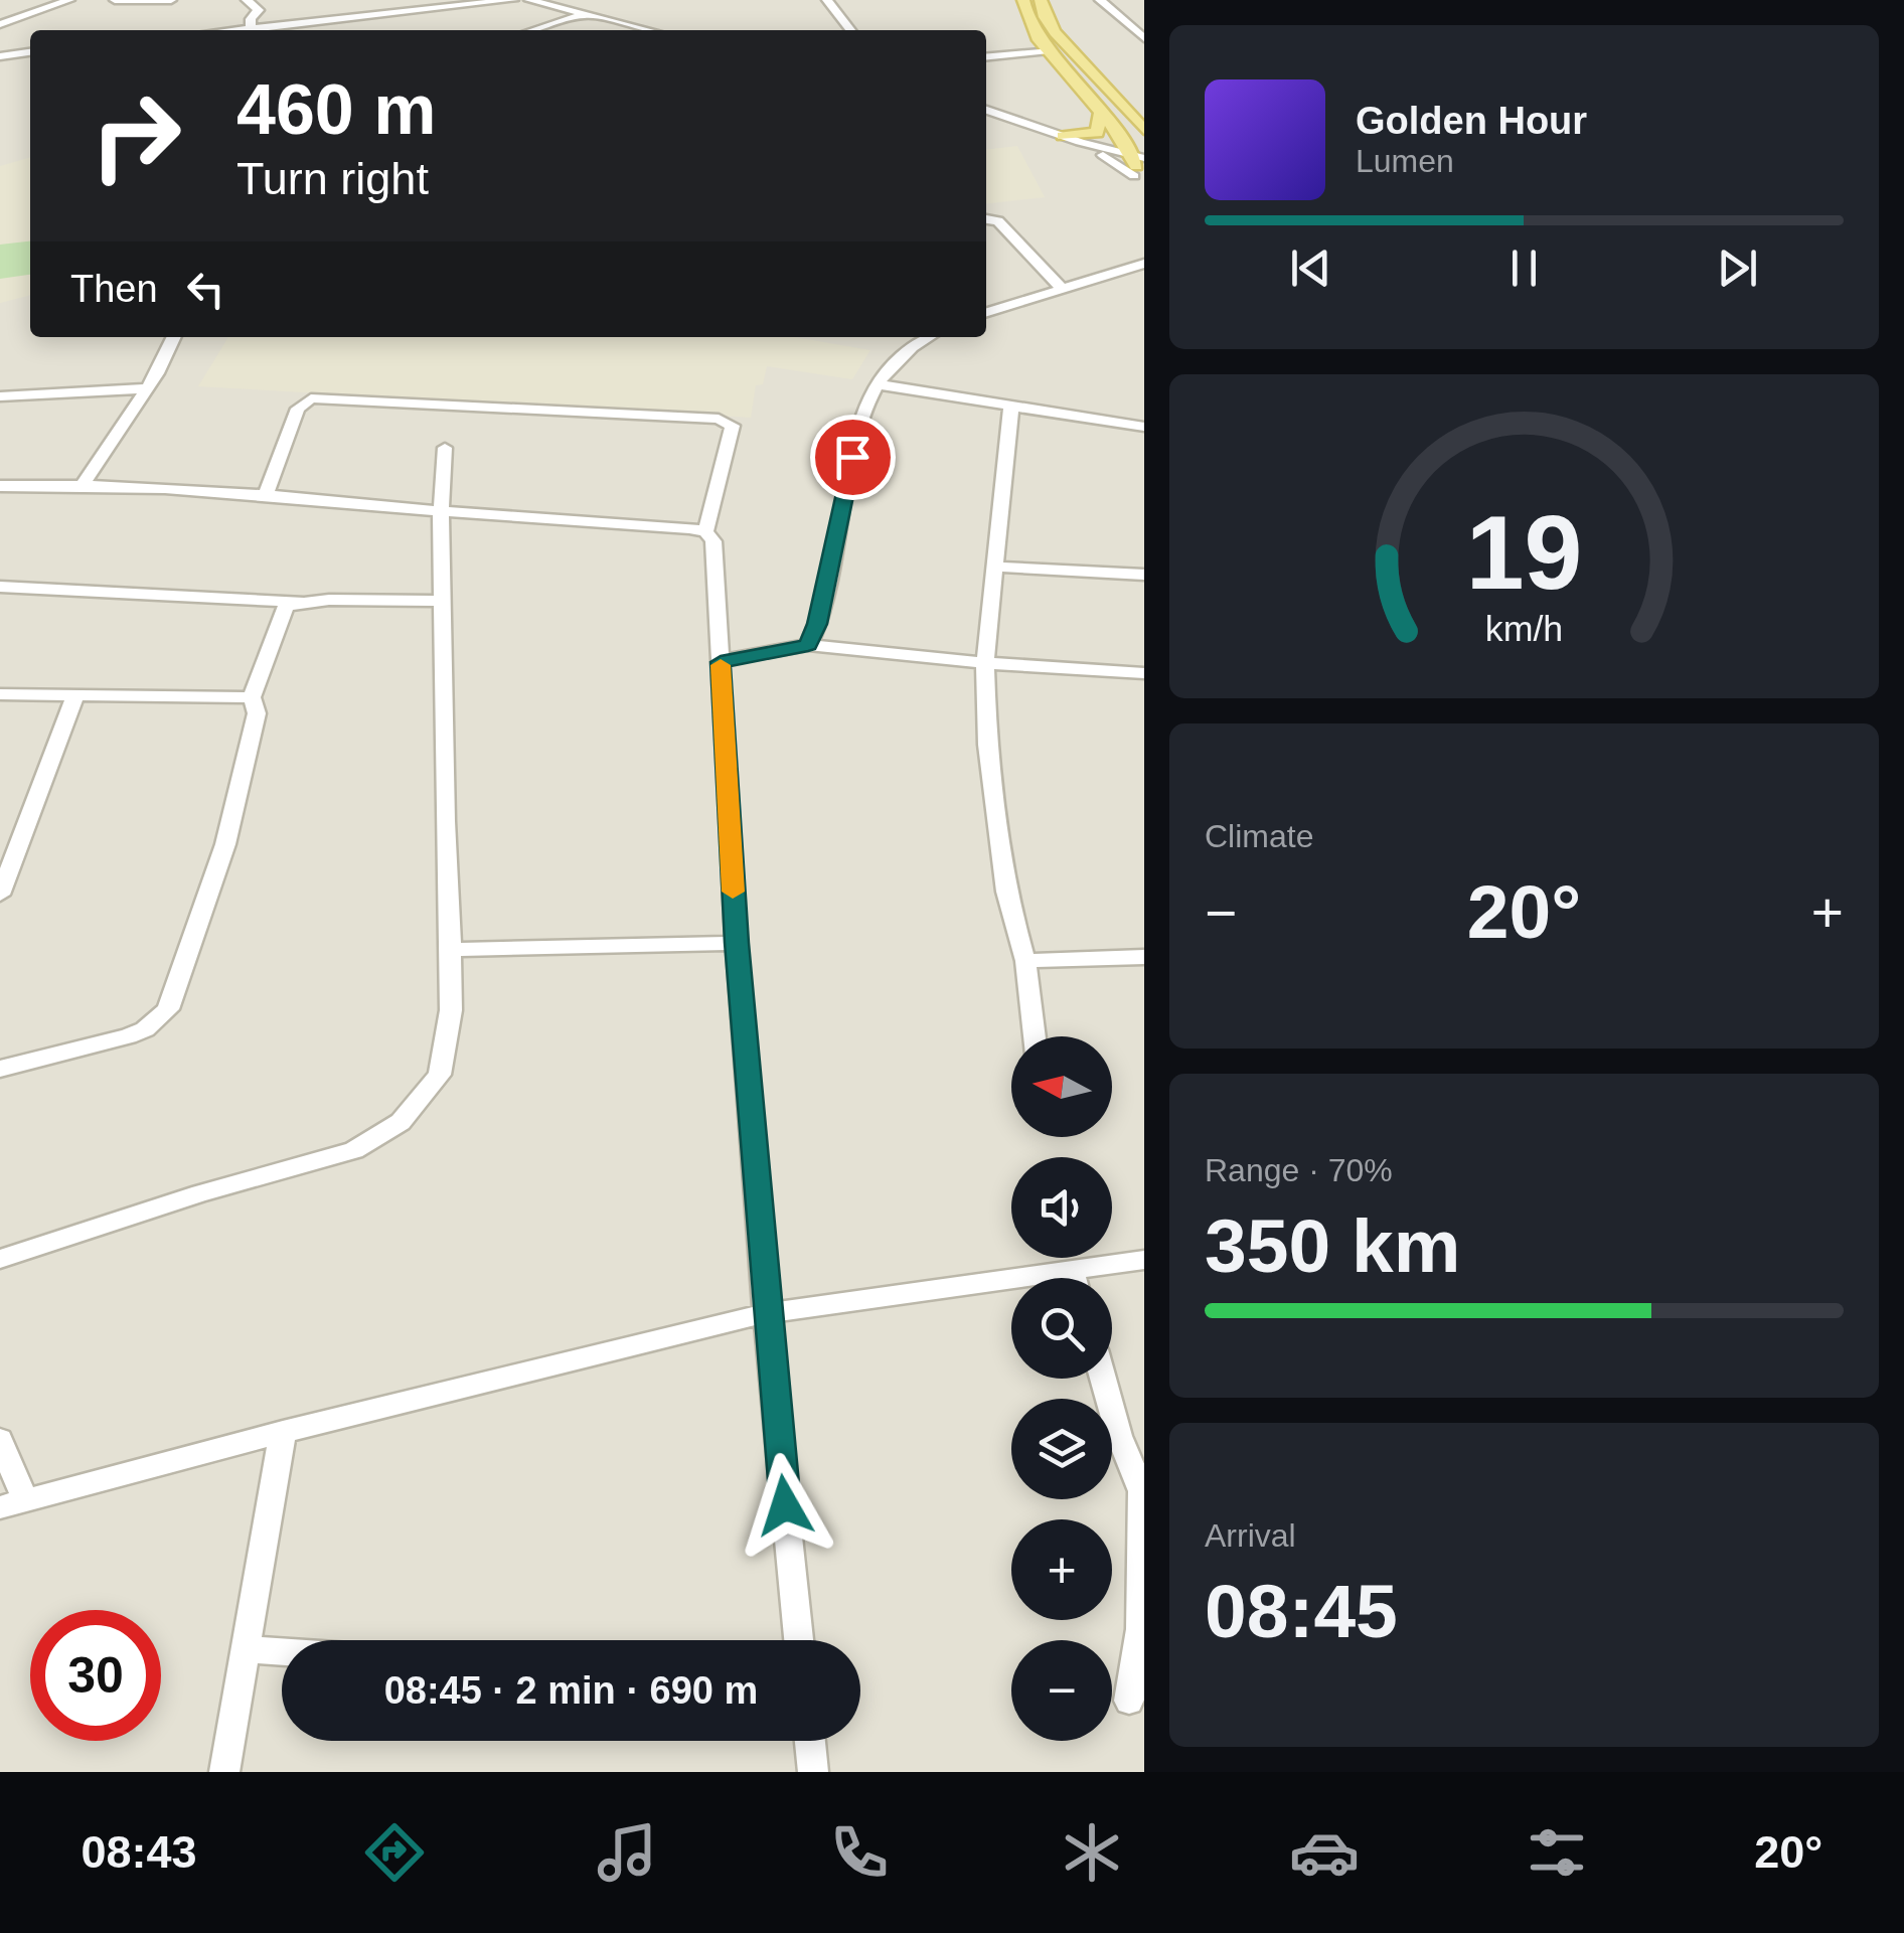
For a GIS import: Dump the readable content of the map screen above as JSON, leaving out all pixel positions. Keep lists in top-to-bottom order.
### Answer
{
  "north": "left",
  "page": {
    "turn": ["460 m", "Turn right"],
    "song": ["Golden Hour", "Lumen"],
    "then": "Then",
    "tile": [
      "Climate",
      ["Range · 70%", "350 km"],
      ["Arrival", "08:45"]
    ],
    "heat": ["−", "20°", "+"],
    "map_buttons": ["+", "−"],
    "limit": "30",
    "trip": "08:45 · 2 min · 690 m",
    "tabs": ["08:43", "20°"],
    "gauge": ["19", "km/h"]
  }
}
